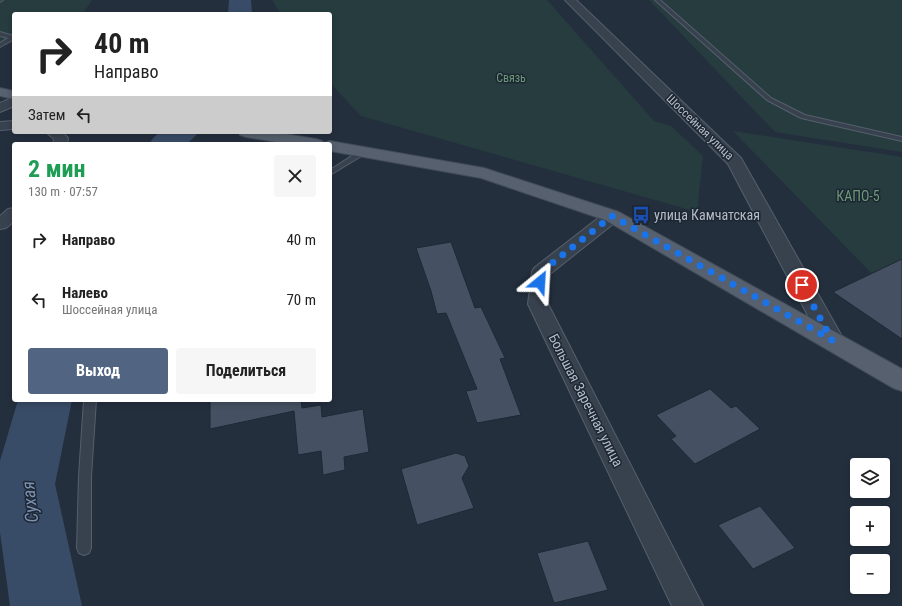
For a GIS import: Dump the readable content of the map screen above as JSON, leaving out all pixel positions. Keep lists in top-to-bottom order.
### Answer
{
  "streets": {
    "street": ["Шоссейная улица", "Большая Заречная улица"]
  },
  "water": ["Сухая"],
  "parks": ["Связь", "КАПО-5"],
  "places": {
    "bus stop": ["улица Камчатская"]
  },
  "page": {
    "turn": ["40 m", "Направо"],
    "then": "Затем",
    "heading": ["2 мин", "130 m · 07:57"],
    "list": [
      {
        "name": "Направо",
        "value": "40 m"
      },
      {
        "name": "Налево",
        "note": "Шоссейная улица",
        "value": "70 m"
      }
    ],
    "buttons": ["Выход", "Поделиться"],
    "map_buttons": ["+", "−"]
  }
}
